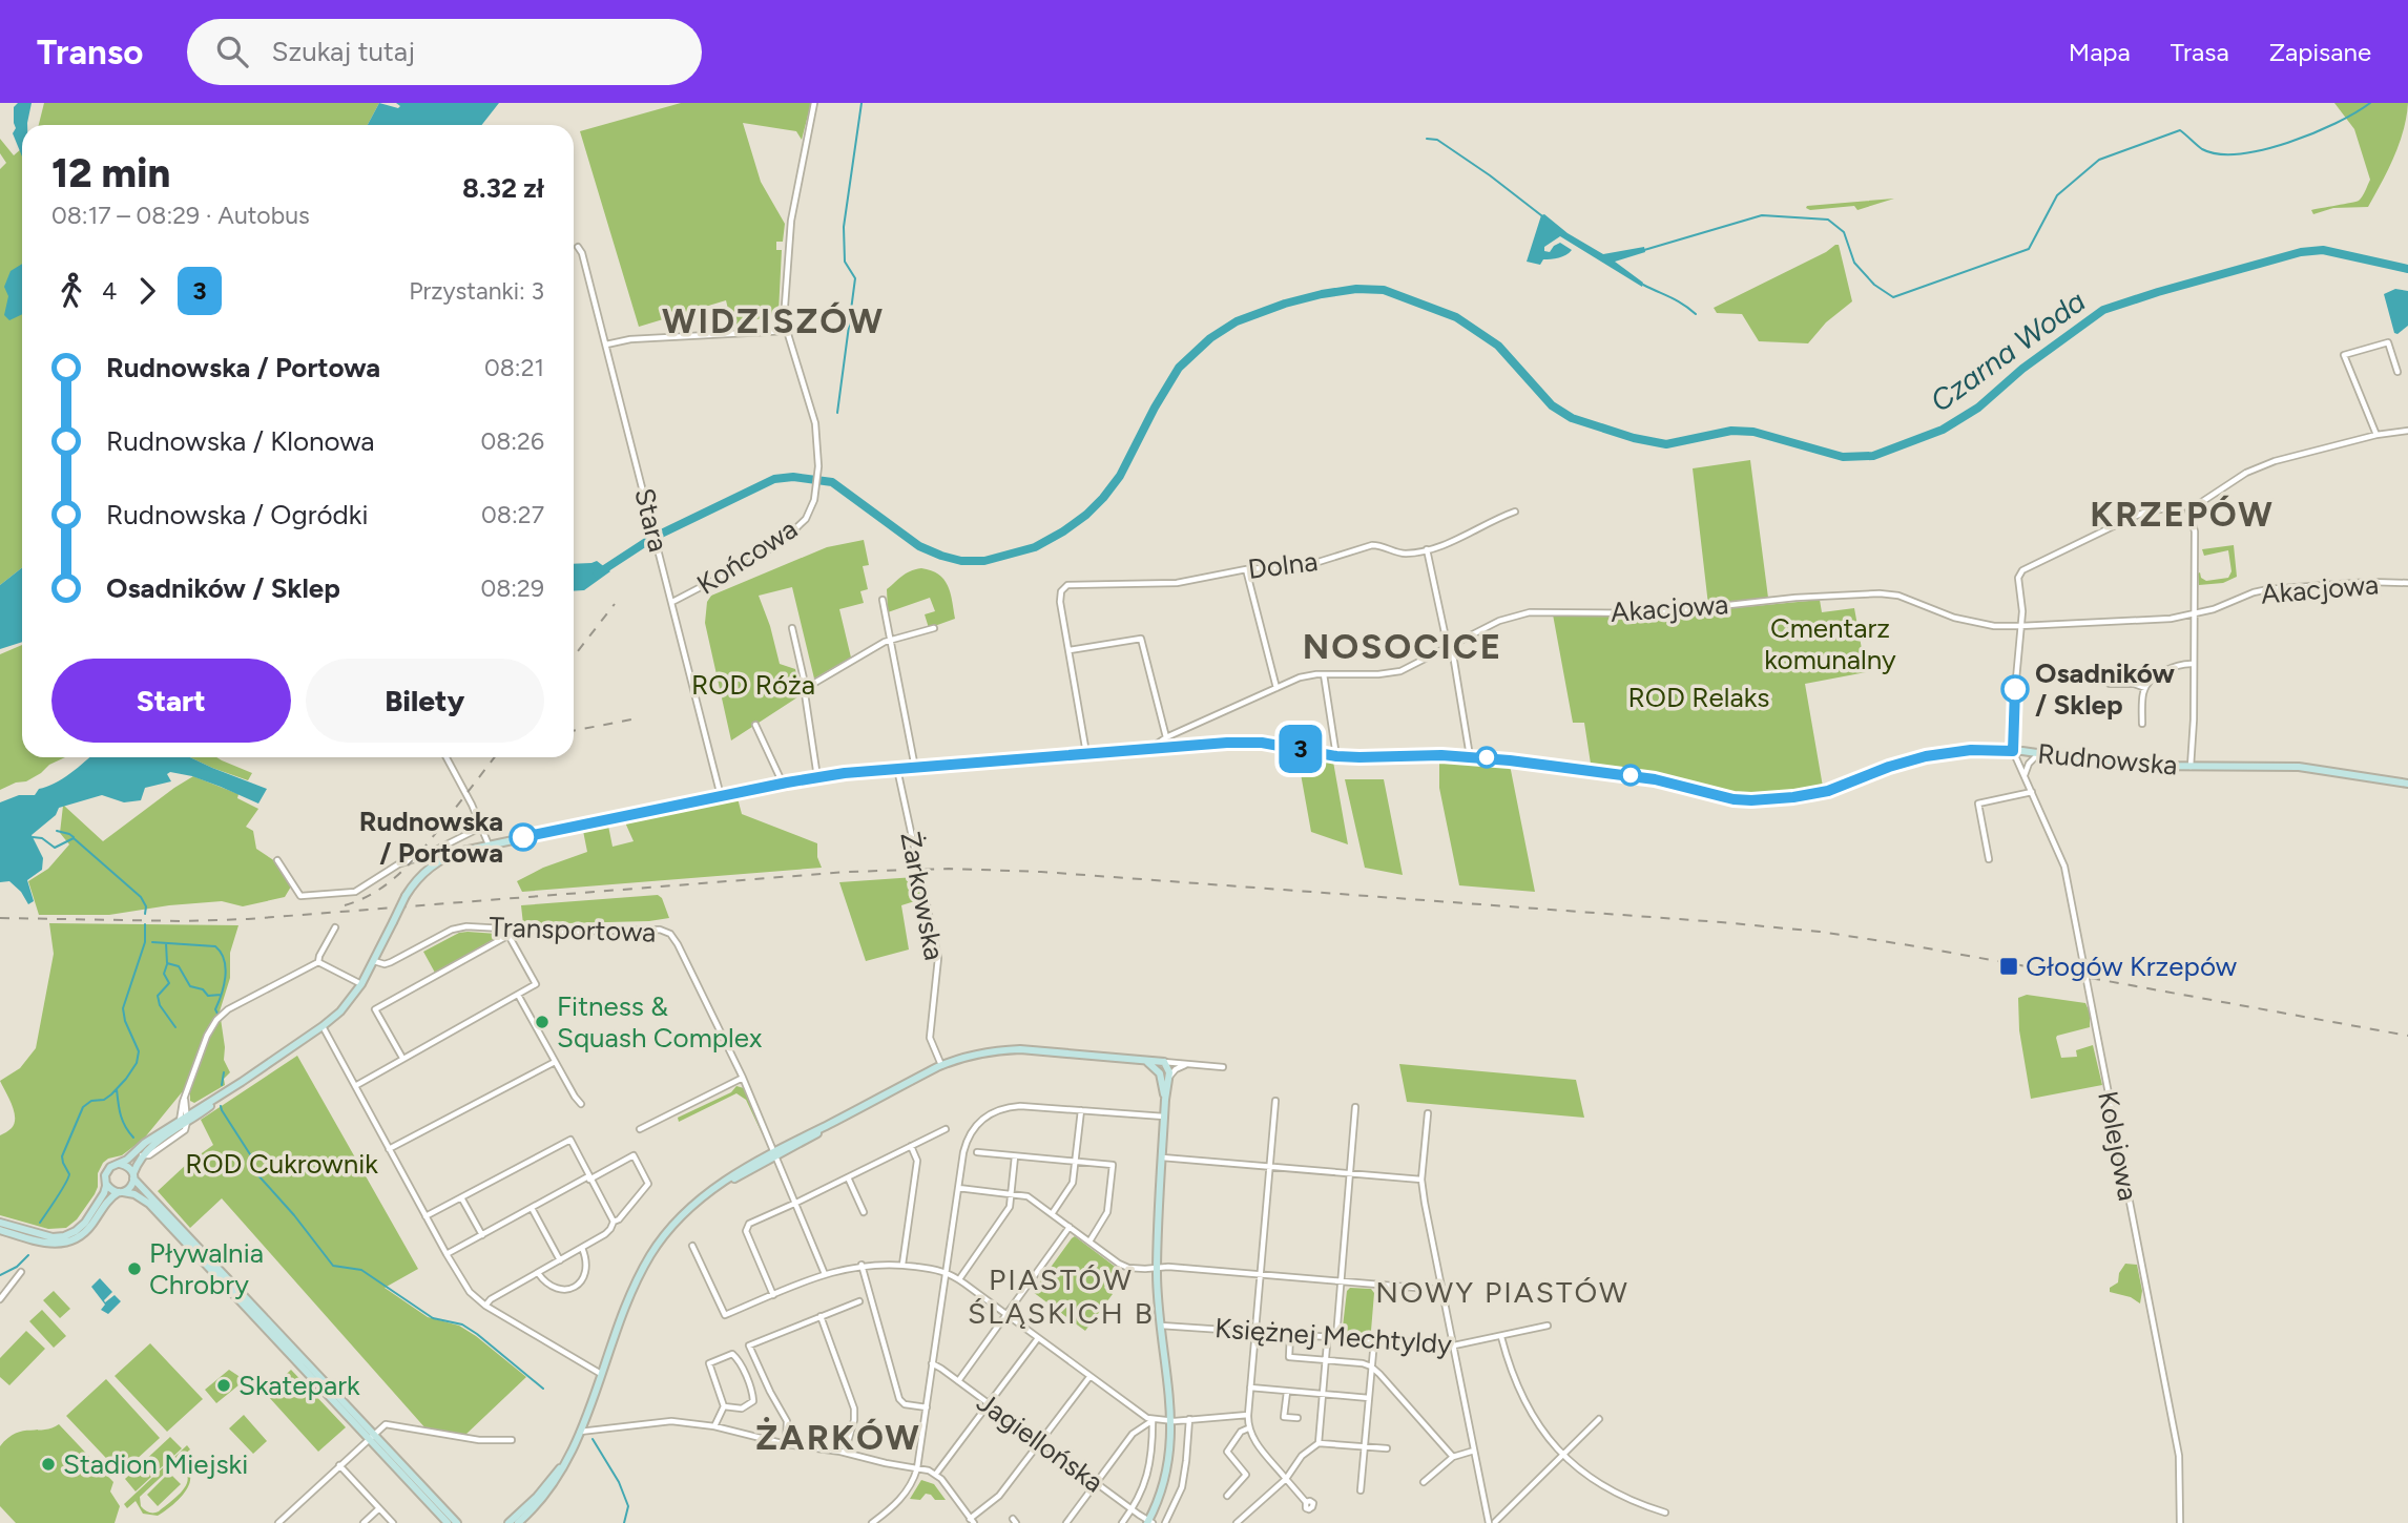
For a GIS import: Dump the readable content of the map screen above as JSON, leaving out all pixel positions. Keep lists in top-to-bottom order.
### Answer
{
  "streets": {
    "main road": ["Rudnowska"],
    "street": [
      "Stara",
      "Końcowa",
      "Dolna",
      "Akacjowa",
      "Żarkowska",
      "Transportowa",
      "Kolejowa",
      "Księżnej Mechtyldy",
      "Jagiellońska"
    ]
  },
  "crossings": [
    ["Stara", "Końcowa"],
    ["Stara", "Rudnowska"],
    ["Akacjowa", "Rudnowska"],
    ["Rudnowska", "Żarkowska"],
    ["Rudnowska", "Transportowa"],
    ["Rudnowska", "Kolejowa"]
  ],
  "districts": [
    "WIDZISZÓW",
    "KRZEPÓW",
    "NOSOCICE",
    "PIASTÓW ŚLĄSKICH B",
    "NOWY PIASTÓW",
    "ŻARKÓW"
  ],
  "water": ["Czarna Woda"],
  "parks": [
    "Cmentarz komunalny",
    "ROD Róża",
    "ROD Relaks",
    "ROD Cukrownik"
  ],
  "places": {
    "other": [
      "Osadników / Sklep",
      "Rudnowska / Portowa",
      "Fitness & Squash Complex",
      "Pływalnia Chrobry",
      "Skatepark",
      "Stadion Miejski"
    ],
    "transit": ["Głogów Krzepów"]
  },
  "lines": ["bus line 3"],
  "page": {
    "header": "Transo",
    "search": "Szukaj tutaj",
    "nav": ["Mapa", "Trasa", "Zapisane"],
    "on_map": "3",
    "heading": ["12 min", "08:17 – 08:29 · Autobus", "8.32 zł"],
    "legs": ["4", "3", "Przystanki: 3"],
    "list": [
      {
        "name": "Rudnowska / Portowa",
        "value": "08:21"
      },
      {
        "name": "Rudnowska / Klonowa",
        "value": "08:26"
      },
      {
        "name": "Rudnowska / Ogródki",
        "value": "08:27"
      },
      {
        "name": "Osadników / Sklep",
        "value": "08:29"
      }
    ],
    "buttons": ["Start", "Bilety"]
  }
}
